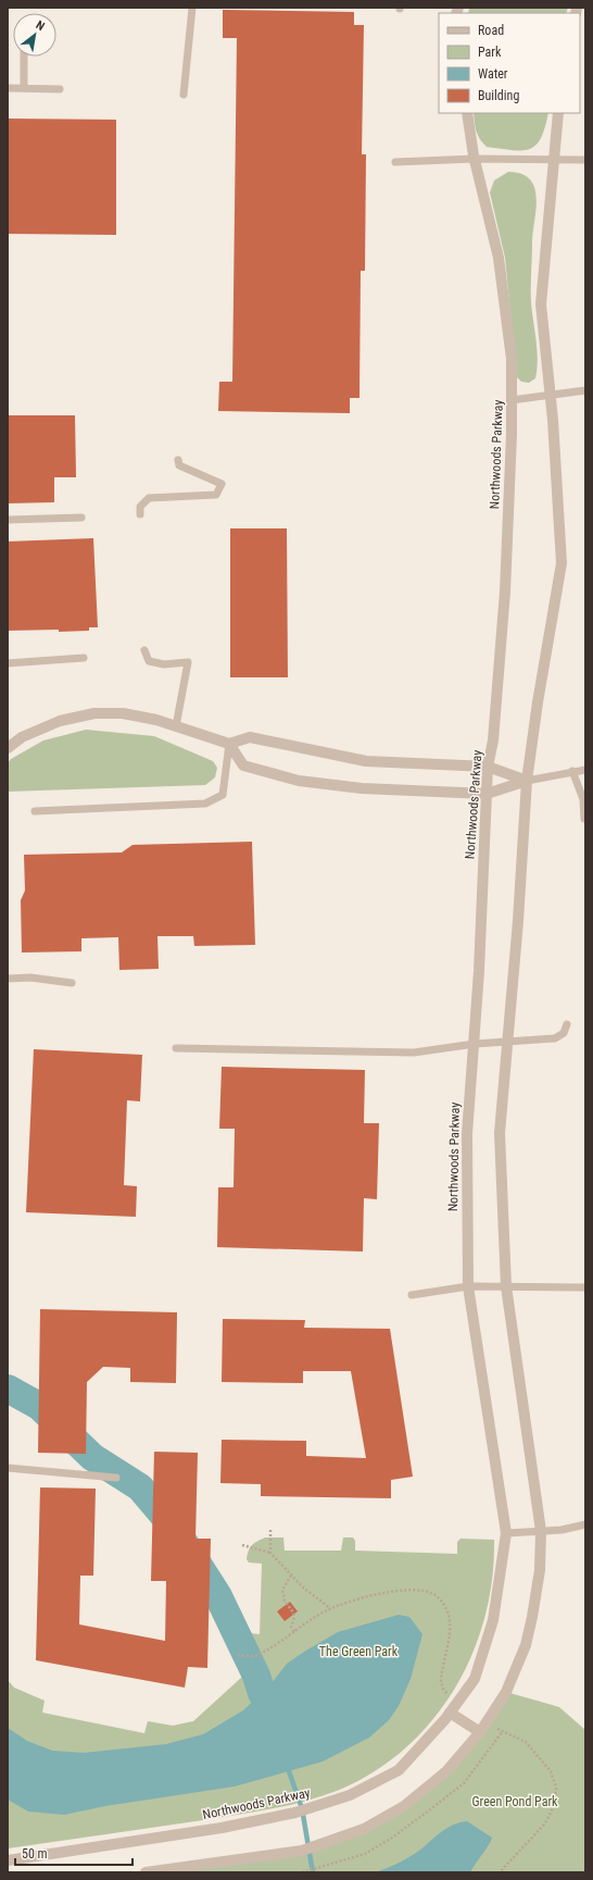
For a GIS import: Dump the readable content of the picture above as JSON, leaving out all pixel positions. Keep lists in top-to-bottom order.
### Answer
{
  "streets": {
    "street": ["Northwoods Parkway"]
  },
  "parks": ["The Green Park", "Green Pond Park"],
  "legend": [
    "Road",
    "Park",
    "Water",
    "Building"
  ],
  "scale_bar": "50 m",
  "north": "top right"
}
